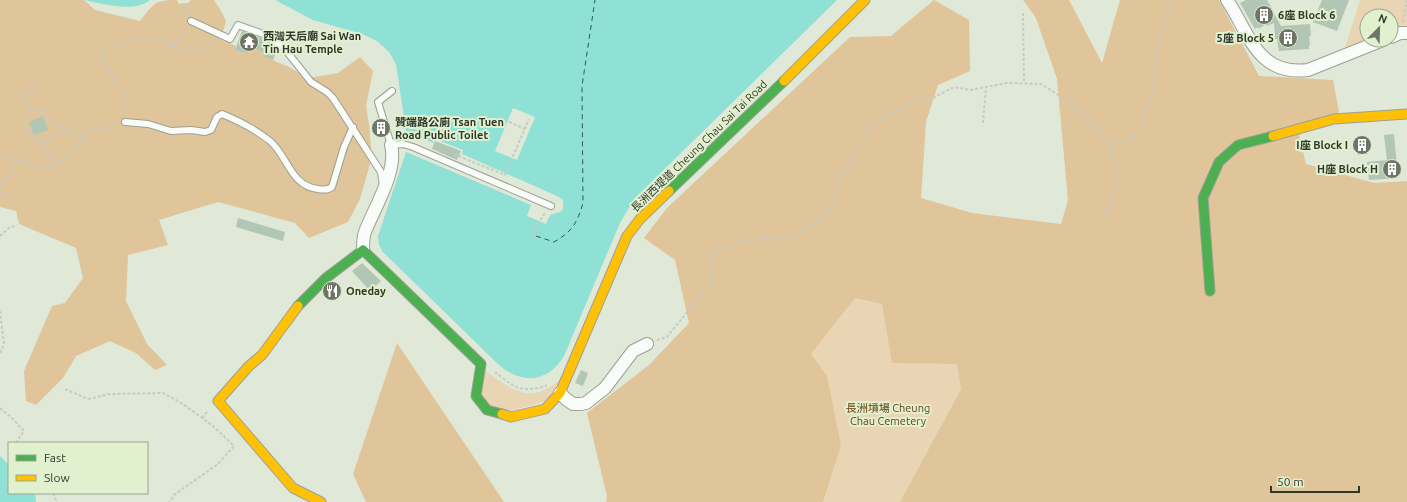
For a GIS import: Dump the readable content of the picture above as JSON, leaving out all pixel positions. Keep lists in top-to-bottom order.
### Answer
{
  "streets": {
    "street": ["長洲西堤道 Cheung Chau Sai Tai Road"]
  },
  "parks": ["長洲墳場 Cheung Chau Cemetery"],
  "places": {
    "building": [
      "6座 Block 6",
      "5座 Block 5",
      "贊端路公廁 Tsan Tuen Road Public Toilet",
      "I座 Block I",
      "H座 Block H"
    ],
    "temple": ["西灣天后廟 Sai Wan Tin Hau Temple"],
    "restaurant": ["Oneday"]
  },
  "legend": ["Fast", "Slow"],
  "scale_bar": "50 m",
  "north": "top right"
}
